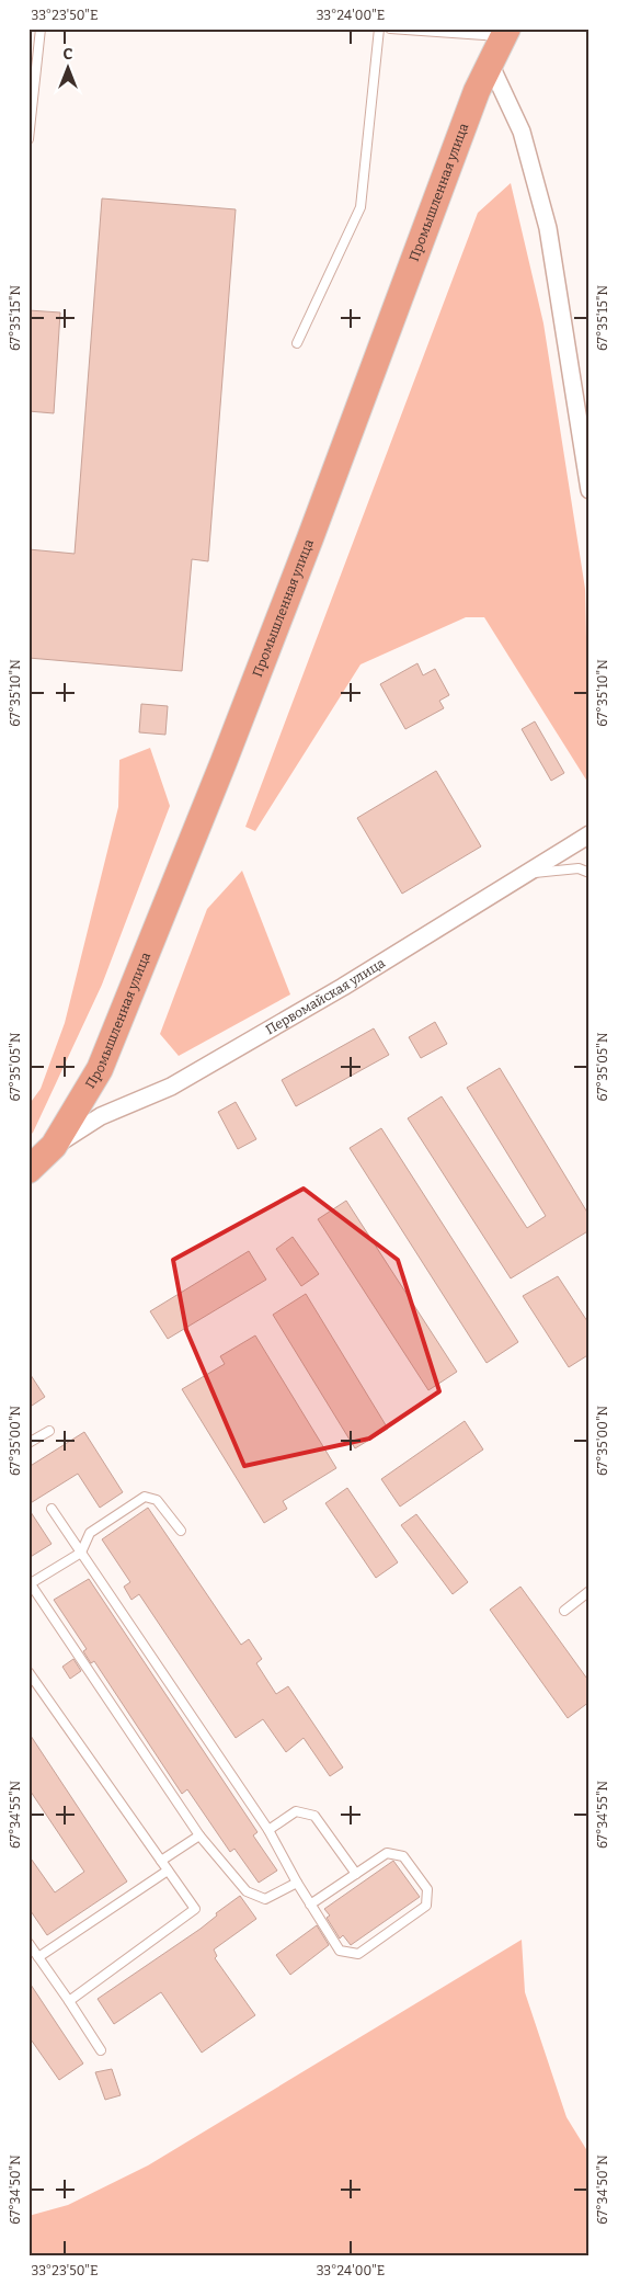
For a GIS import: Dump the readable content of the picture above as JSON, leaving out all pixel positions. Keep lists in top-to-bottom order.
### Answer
{
  "streets": {
    "main road": ["Промышленная улица"],
    "street": ["Первомайская улица"]
  },
  "crossings": [
    ["Промышленная улица", "Первомайская улица"]
  ],
  "north": "top",
  "coordinates": [
    "33°23'50\"E",
    "33°24'00\"E",
    "67°35'15\"N",
    "67°35'10\"N",
    "67°35'05\"N",
    "67°35'00\"N",
    "67°34'55\"N",
    "67°34'50\"N"
  ]
}
